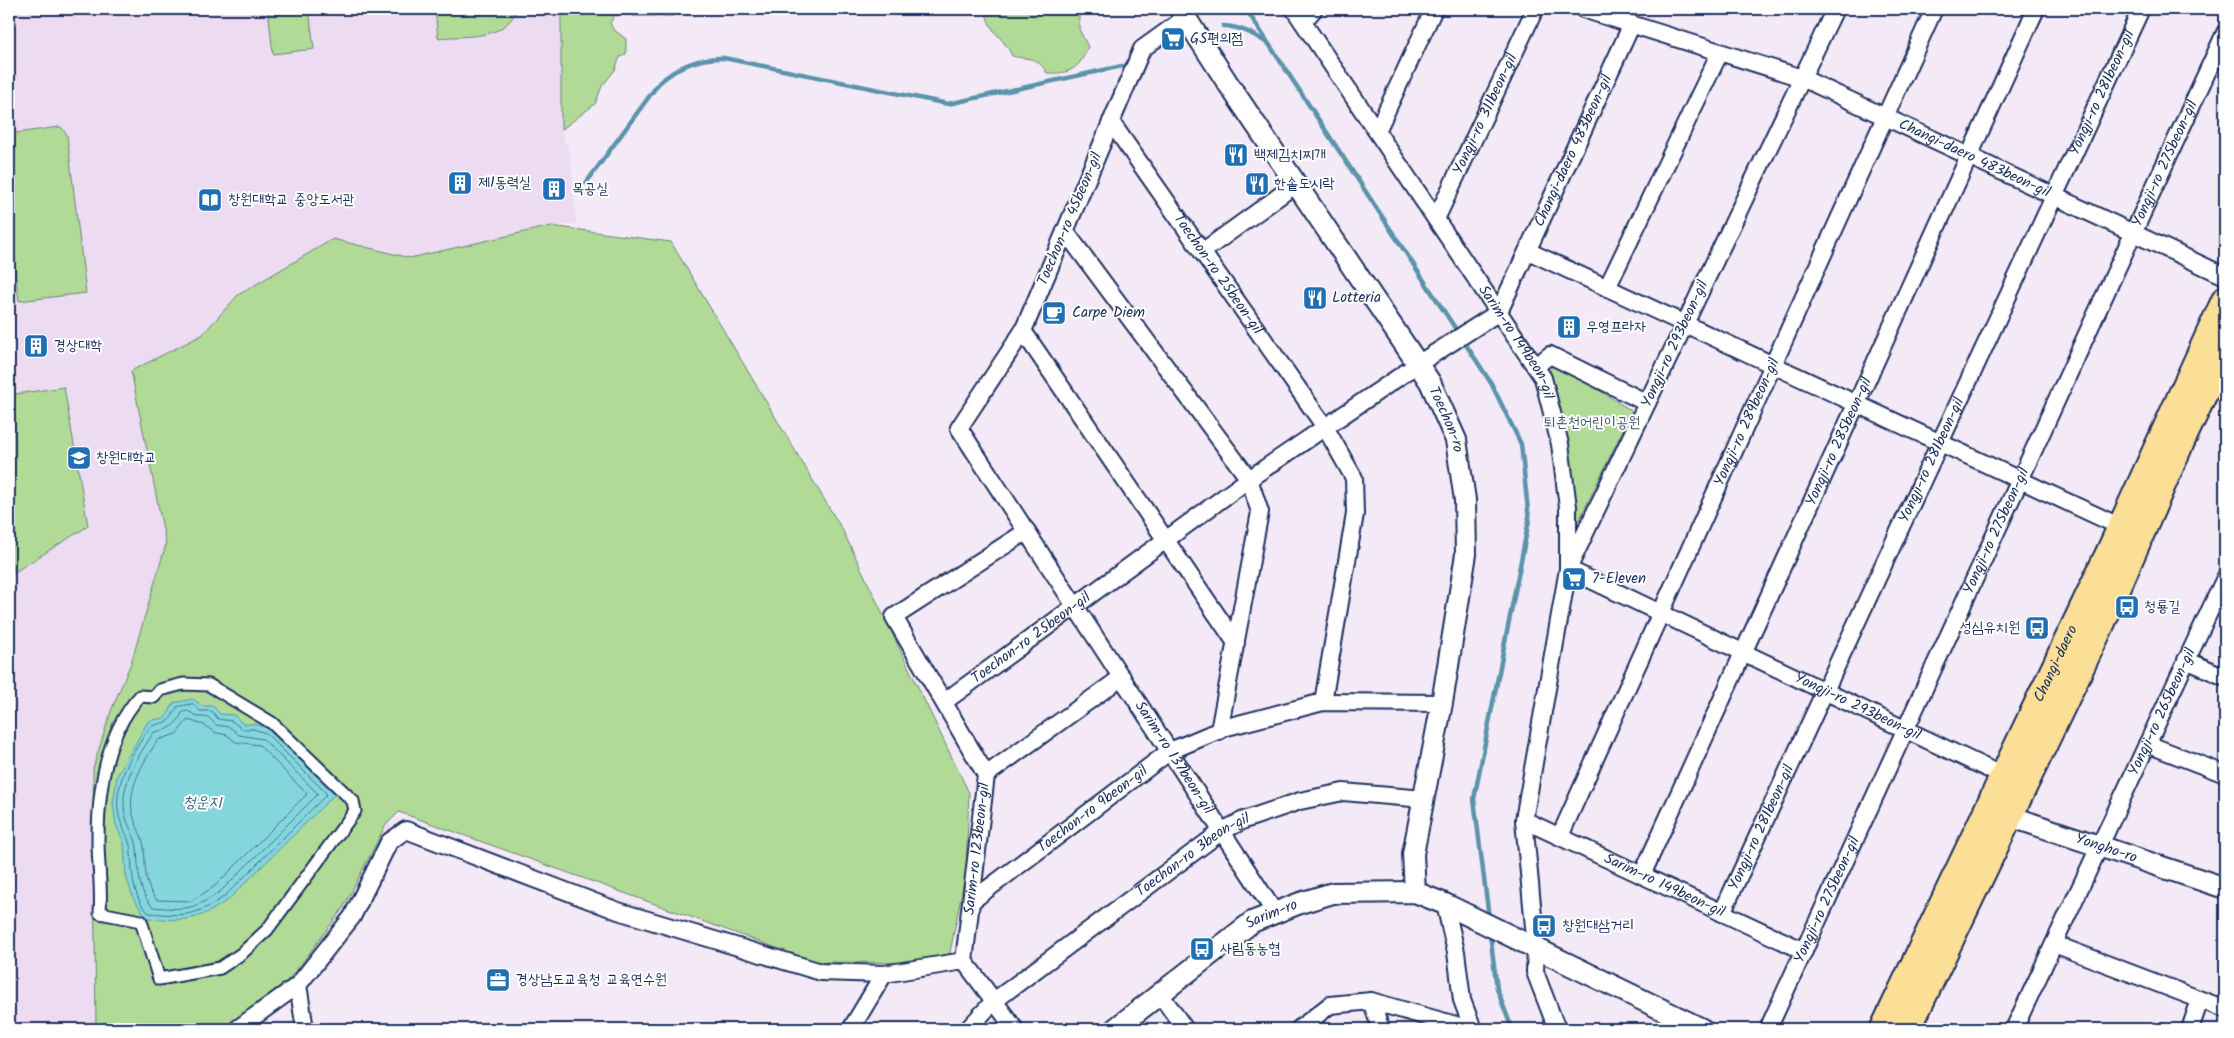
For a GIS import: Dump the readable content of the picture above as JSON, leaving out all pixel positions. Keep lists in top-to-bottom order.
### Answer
{
  "streets": {
    "main road": ["Changi-daero"],
    "street": [
      "Yongji-ro 281beon-gil",
      "Yongji-ro 311beon-gil",
      "Changi-daero 483beon-gil",
      "Yongji-ro 275beon-gil",
      "Toechon-ro 45beon-gil",
      "Toechon-ro 25beon-gil",
      "Sarim-ro 149beon-gil",
      "Yongji-ro 293beon-gil",
      "Toechon-ro",
      "Yongji-ro 289beon-gil",
      "Yongji-ro 285beon-gil",
      "Yongji-ro 265beon-gil",
      "Sarim-ro 137beon-gil",
      "Toechon-ro 9beon-gil",
      "Yongho-ro",
      "Sarim-ro 123beon-gil",
      "Toechon-ro 3beon-gil",
      "Sarim-ro"
    ]
  },
  "crossings": [
    ["Yongji-ro 281beon-gil", "Changi-daero 483beon-gil"],
    ["Yongji-ro 281beon-gil", "Sarim-ro 149beon-gil"],
    ["Yongji-ro 281beon-gil", "Yongji-ro 293beon-gil"],
    ["Yongji-ro 311beon-gil", "Sarim-ro 149beon-gil"],
    ["Changi-daero 483beon-gil", "Yongji-ro 275beon-gil"],
    ["Changi-daero 483beon-gil", "Toechon-ro 25beon-gil"],
    ["Changi-daero 483beon-gil", "Sarim-ro 149beon-gil"],
    ["Changi-daero 483beon-gil", "Yongji-ro 293beon-gil"],
    ["Changi-daero 483beon-gil", "Yongji-ro 289beon-gil"],
    ["Changi-daero 483beon-gil", "Yongji-ro 285beon-gil"],
    ["Yongji-ro 275beon-gil", "Sarim-ro 149beon-gil"],
    ["Yongji-ro 275beon-gil", "Yongji-ro 293beon-gil"],
    ["Toechon-ro 45beon-gil", "Toechon-ro 25beon-gil"],
    ["Toechon-ro 45beon-gil", "Toechon-ro"],
    ["Toechon-ro 45beon-gil", "Sarim-ro 137beon-gil"],
    ["Toechon-ro 25beon-gil", "Sarim-ro 149beon-gil"],
    ["Toechon-ro 25beon-gil", "Toechon-ro"],
    ["Toechon-ro 25beon-gil", "Sarim-ro 137beon-gil"],
    ["Toechon-ro 25beon-gil", "Sarim-ro 123beon-gil"],
    ["Sarim-ro 149beon-gil", "Yongji-ro 293beon-gil"],
    ["Sarim-ro 149beon-gil", "Yongji-ro 289beon-gil"],
    ["Sarim-ro 149beon-gil", "Yongji-ro 285beon-gil"],
    ["Sarim-ro 149beon-gil", "Sarim-ro"],
    ["Yongji-ro 293beon-gil", "Yongji-ro 289beon-gil"],
    ["Yongji-ro 293beon-gil", "Yongji-ro 285beon-gil"],
    ["Yongji-ro 293beon-gil", "Changi-daero"],
    ["Toechon-ro", "Toechon-ro 9beon-gil"],
    ["Toechon-ro", "Toechon-ro 3beon-gil"],
    ["Toechon-ro", "Sarim-ro"],
    ["Changi-daero", "Yongho-ro"],
    ["Yongji-ro 265beon-gil", "Yongho-ro"],
    ["Sarim-ro 137beon-gil", "Toechon-ro 9beon-gil"],
    ["Sarim-ro 137beon-gil", "Sarim-ro 123beon-gil"],
    ["Sarim-ro 137beon-gil", "Toechon-ro 3beon-gil"],
    ["Sarim-ro 137beon-gil", "Sarim-ro"],
    ["Toechon-ro 9beon-gil", "Sarim-ro 123beon-gil"]
  ],
  "water": ["청운지"],
  "parks": ["퇴촌천어린이공원"],
  "places": {
    "supermarket": ["GS편의점", "7-Eleven"],
    "restaurant": ["백제김치찌개", "한솥도시락", "Lotteria"],
    "building": [
      "제1동력실",
      "목공실",
      "우영프라자",
      "경상대학"
    ],
    "library": ["창원대학교 중앙도서관"],
    "cafe": ["Carpe Diem"],
    "school or university": ["창원대학교"],
    "bus stop": [
      "청룡길",
      "성심유치원",
      "창원대삼거리",
      "사림동농협"
    ],
    "office": ["경상남도교육청 교육연수원"]
  }
}
